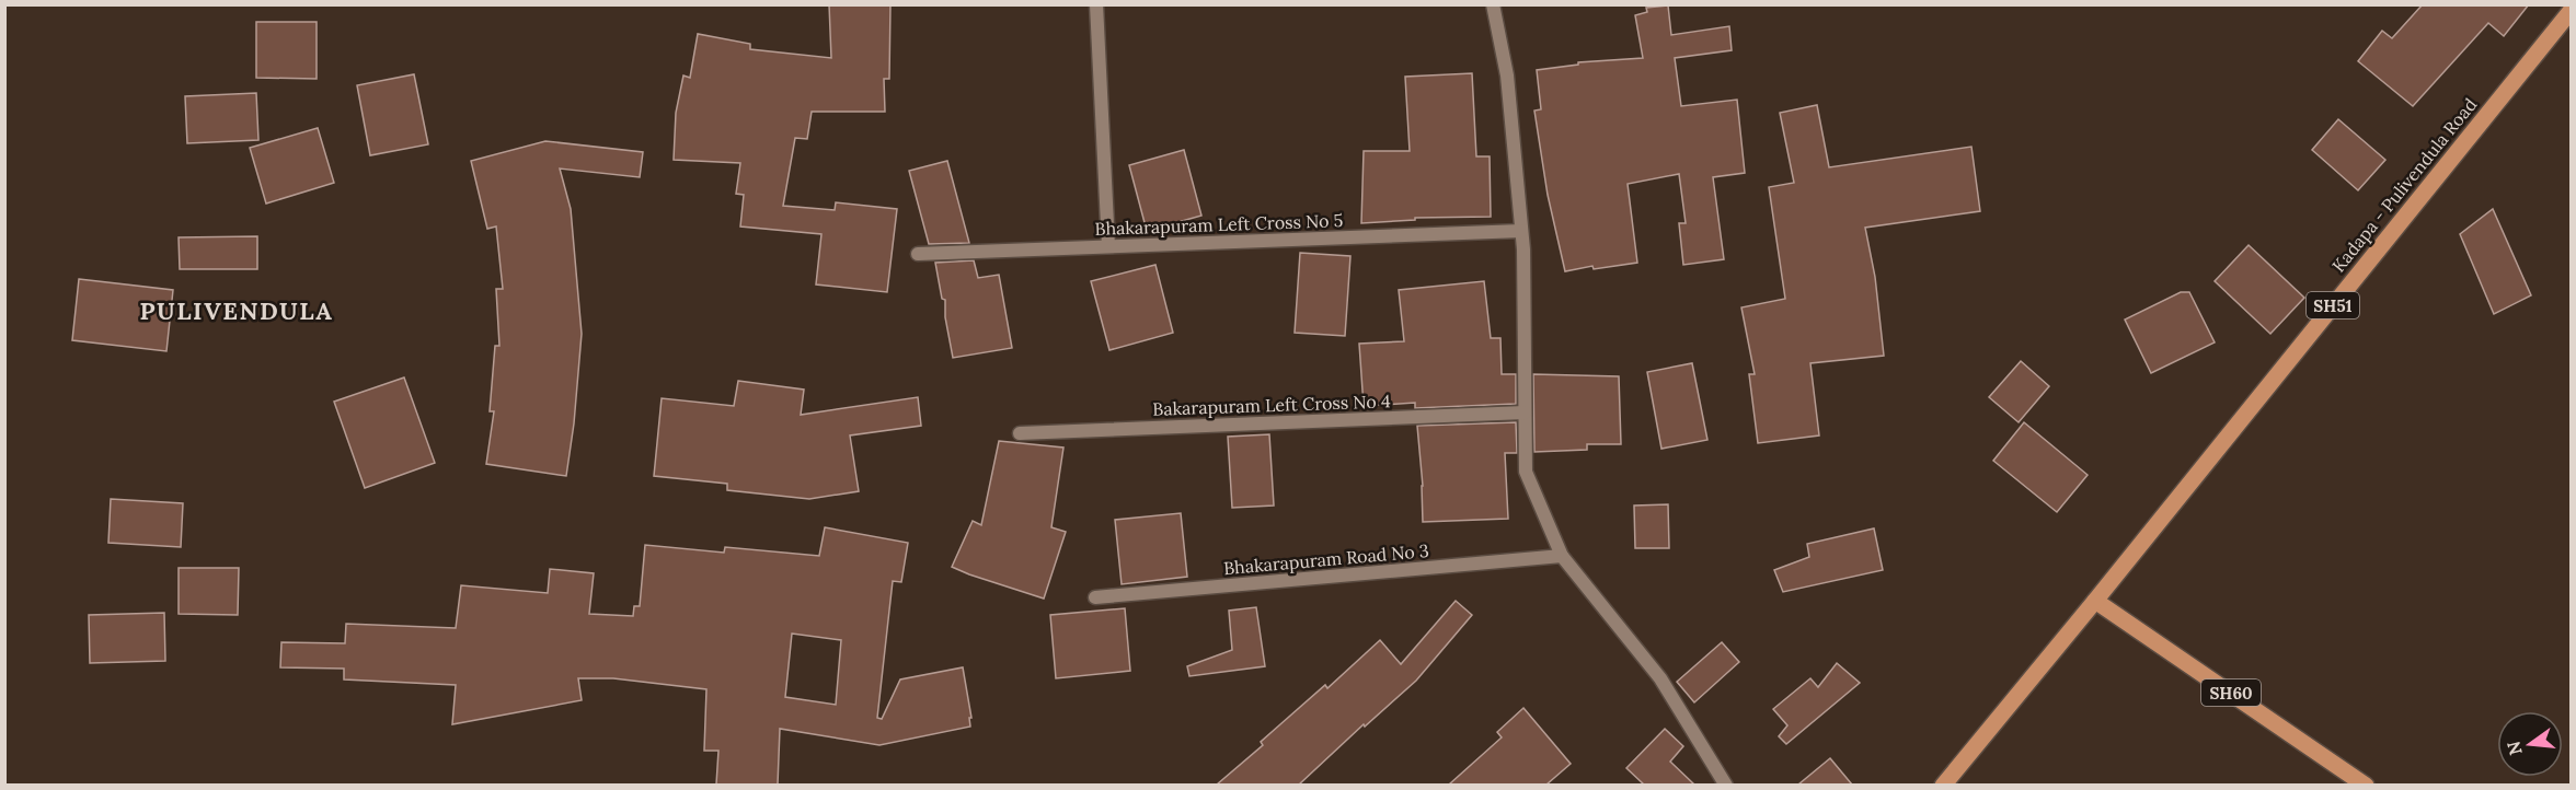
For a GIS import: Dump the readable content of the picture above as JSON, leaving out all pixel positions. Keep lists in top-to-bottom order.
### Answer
{
  "streets": {
    "main road": ["Kadapa - Pulivendula Road", "SH51", "SH60"],
    "street": ["Bhakarapuram Left Cross No 5", "Bakarapuram Left Cross No 4", "Bhakarapuram Road No 3"]
  },
  "crossings": [
    ["Kadapa - Pulivendula Road", "SH51"],
    ["Kadapa - Pulivendula Road", "SH60"],
    ["SH51", "SH60"]
  ],
  "districts": ["PULIVENDULA"],
  "north": "left"
}
